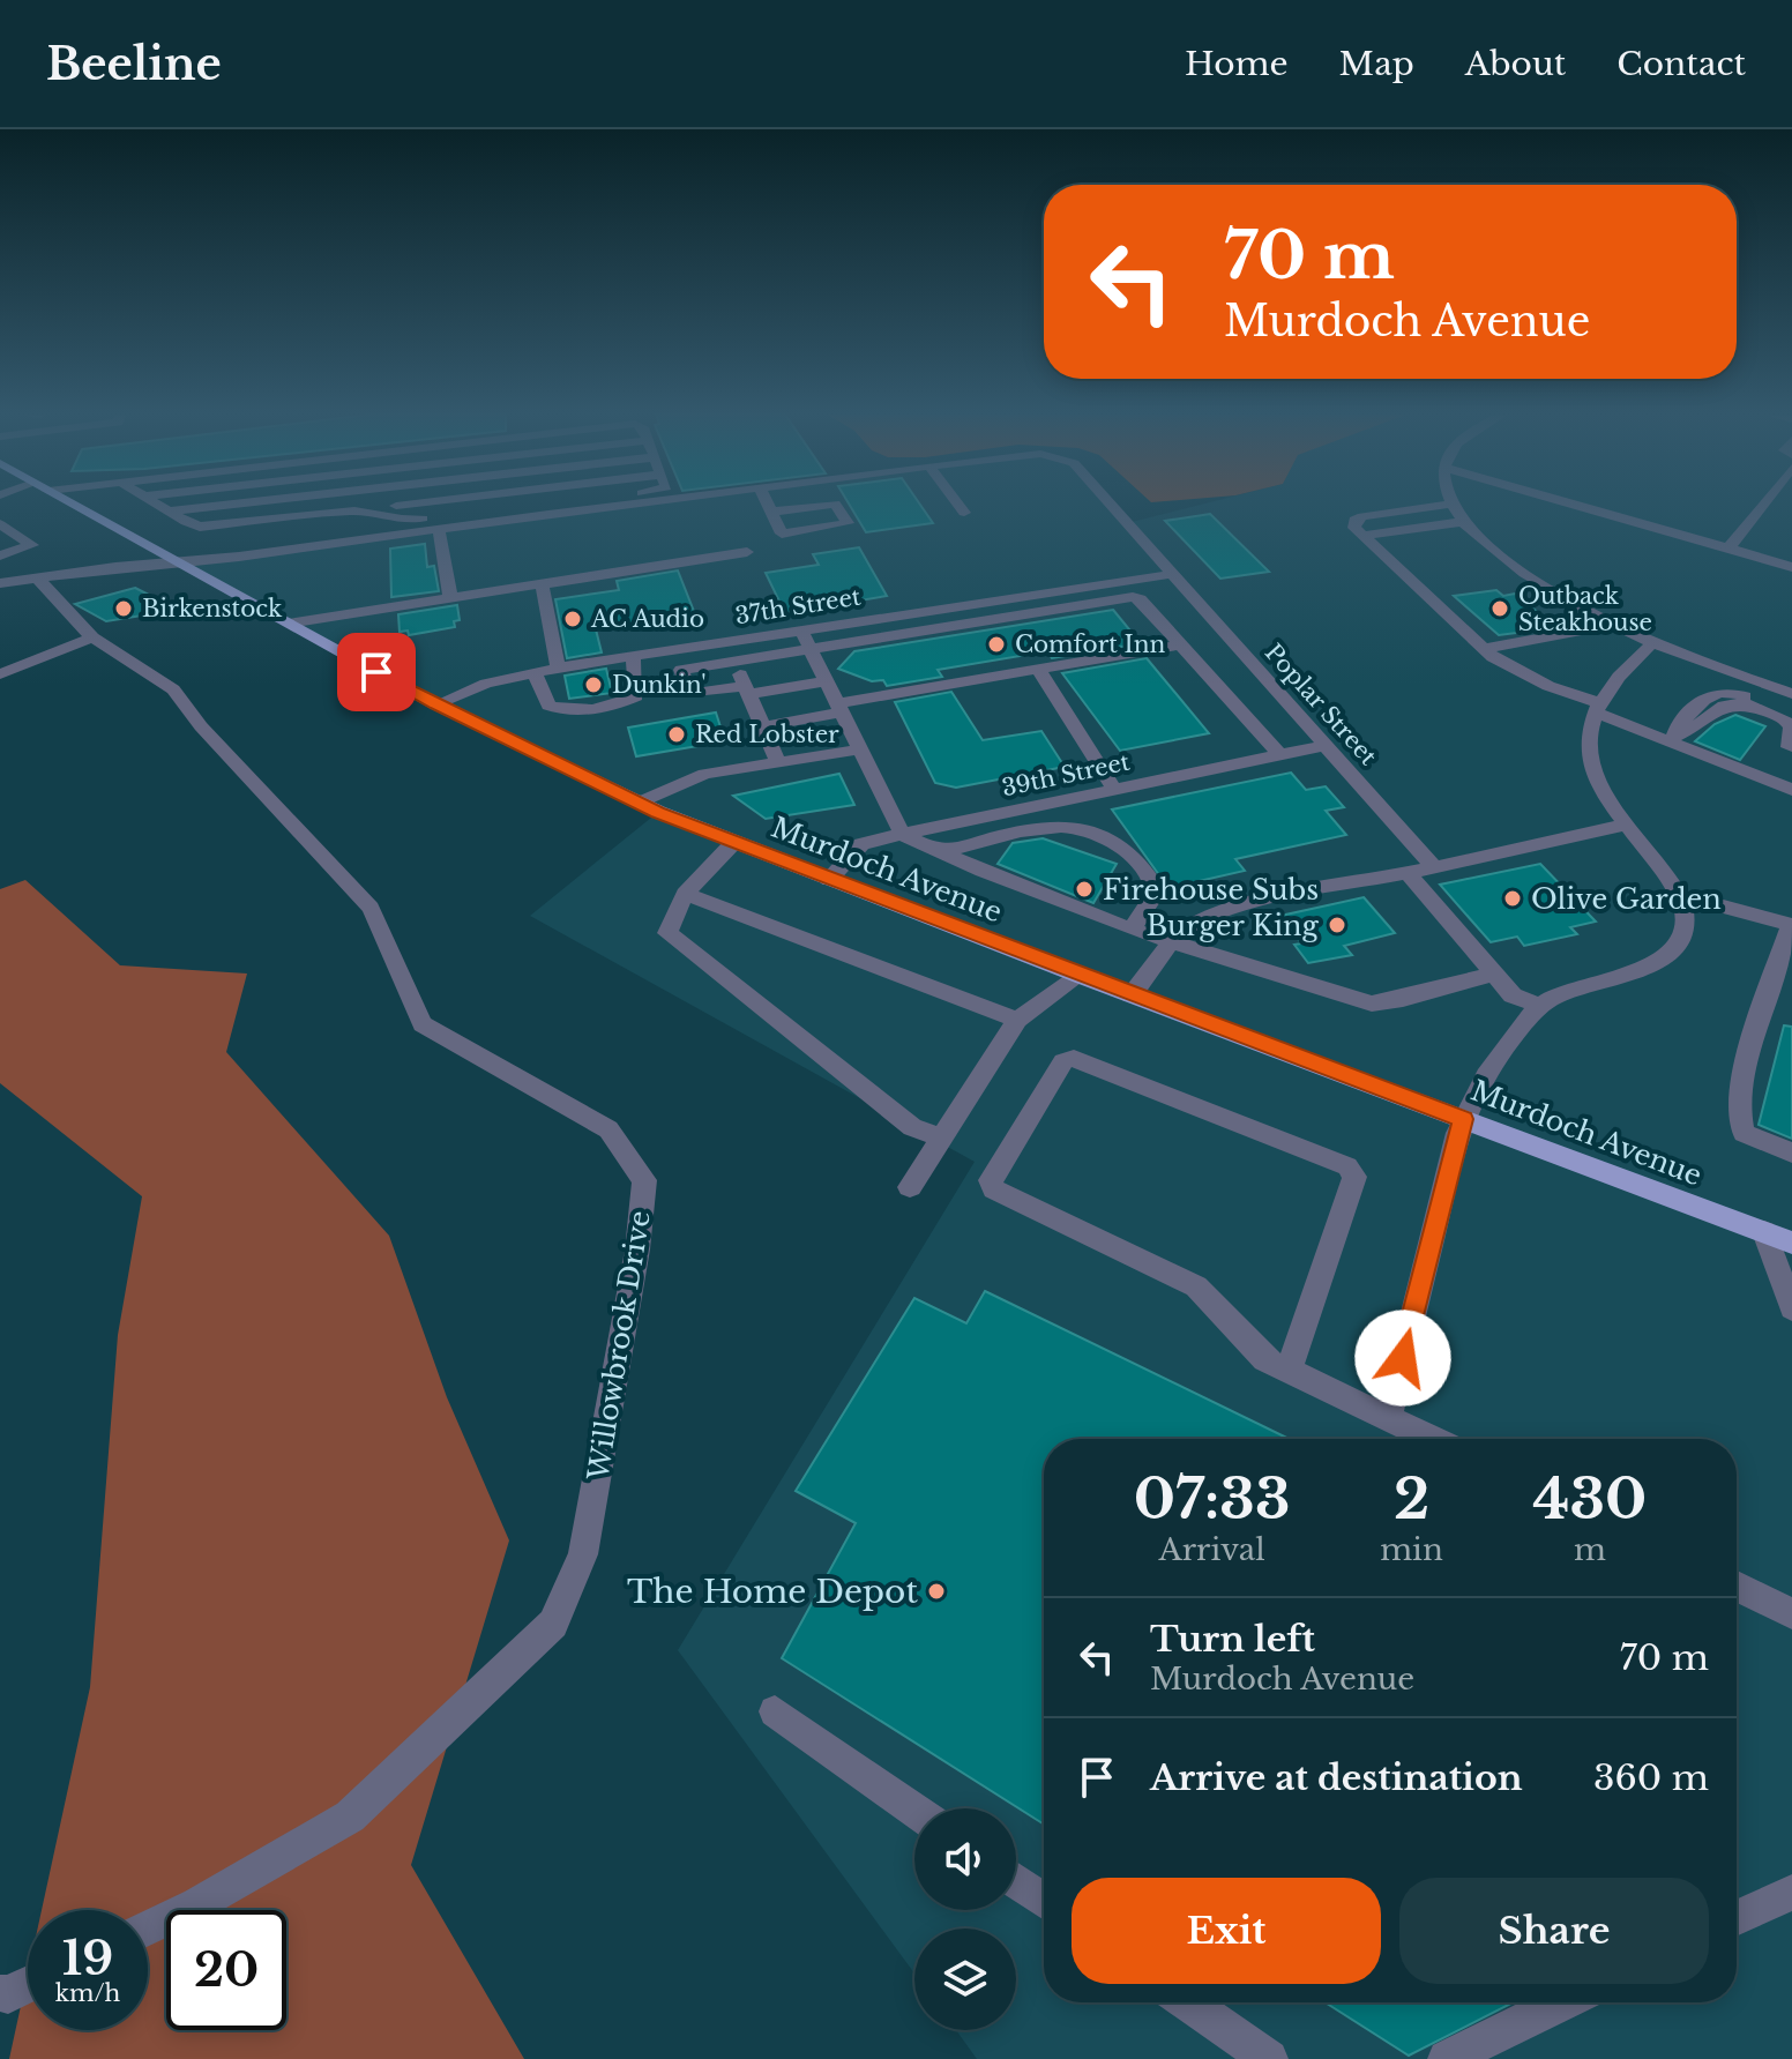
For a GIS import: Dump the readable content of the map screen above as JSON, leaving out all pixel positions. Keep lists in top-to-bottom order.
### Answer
{
  "streets": {
    "main road": ["Murdoch Avenue"],
    "street": [
      "37th Street",
      "Poplar Street",
      "39th Street",
      "Willowbrook Drive"
    ]
  },
  "crossings": [
    ["37th Street", "Poplar Street"],
    ["37th Street", "Murdoch Avenue"],
    ["Poplar Street", "39th Street"],
    ["Poplar Street", "Murdoch Avenue"],
    ["Poplar Street", "Willowbrook Drive"],
    ["39th Street", "Murdoch Avenue"]
  ],
  "places": [
    "Birkenstock",
    "Outback Steakhouse",
    "AC Audio",
    "Comfort Inn",
    "Dunkin'",
    "Red Lobster",
    "Firehouse Subs",
    "Olive Garden",
    "Burger King",
    "The Home Depot"
  ],
  "page": {
    "header": "Beeline",
    "nav": [
      "Home",
      "Map",
      "About",
      "Contact"
    ],
    "turn": ["70 m", "Murdoch Avenue"],
    "eta": [
      "07:33",
      "Arrival",
      "2",
      "min",
      "430",
      "m"
    ],
    "list": [
      {
        "name": "Turn left",
        "note": "Murdoch Avenue",
        "value": "70 m"
      },
      {
        "name": "Arrive at destination",
        "value": "360 m"
      }
    ],
    "buttons": ["Exit", "Share"],
    "speed": "19 km/h",
    "limit": "20"
  }
}
